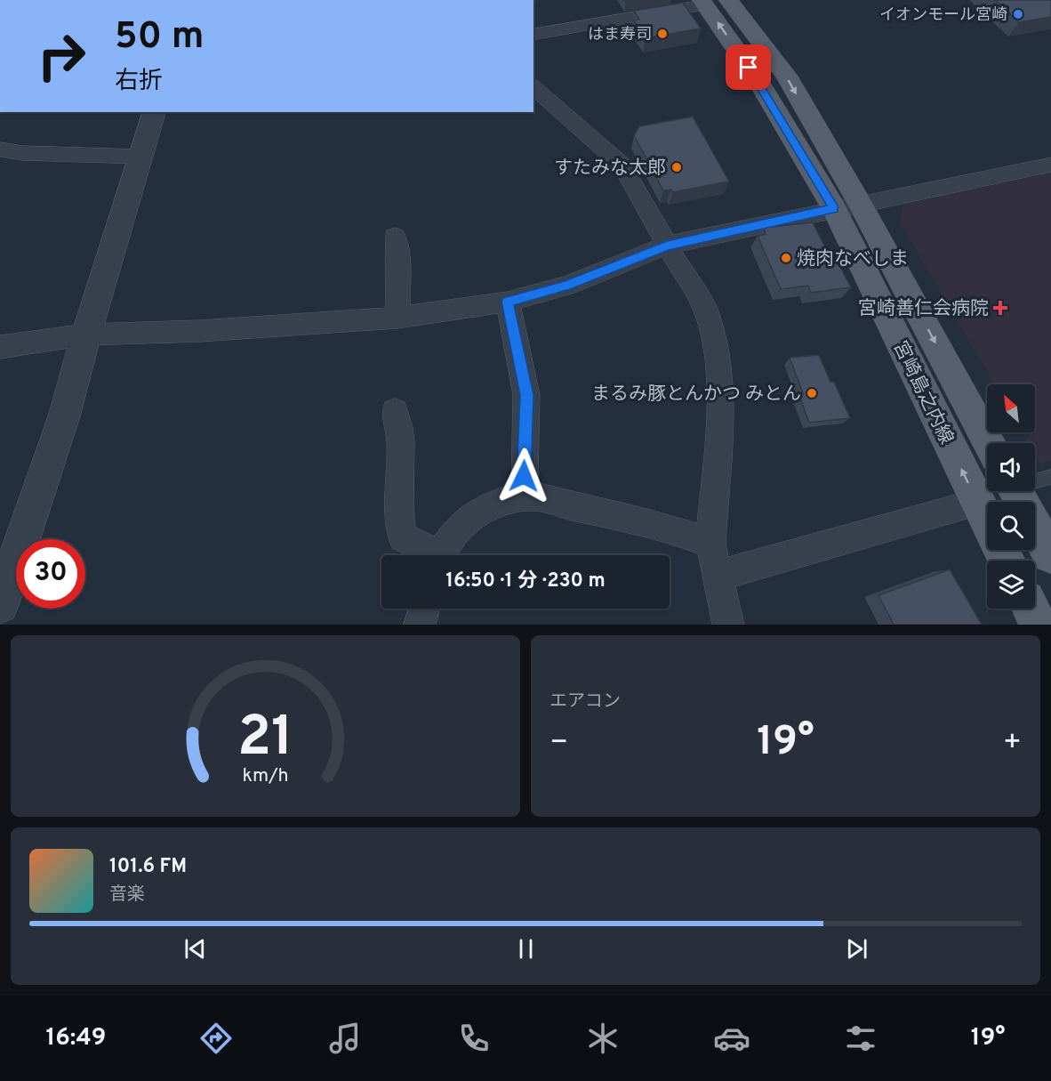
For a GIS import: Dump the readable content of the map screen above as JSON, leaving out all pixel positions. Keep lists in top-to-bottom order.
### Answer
{
  "streets": {
    "main road": ["宮崎島之内線"]
  },
  "places": {
    "other": [
      "イオンモール宮崎",
      "はま寿司",
      "すたみな太郎",
      "焼肉なべしま",
      "まるみ豚とんかつ みとん"
    ],
    "health": ["宮崎善仁会病院"]
  },
  "north": "top left",
  "page": {
    "turn": ["50 m", "右折"],
    "limit": "30",
    "trip": "16:50 · 1 分 · 230 m",
    "tile": "エアコン",
    "heat": ["−", "19°", "+"],
    "song": ["101.6 FM", "音楽"],
    "tabs": ["16:49", "19°"],
    "gauge": ["21", "km/h"]
  }
}
